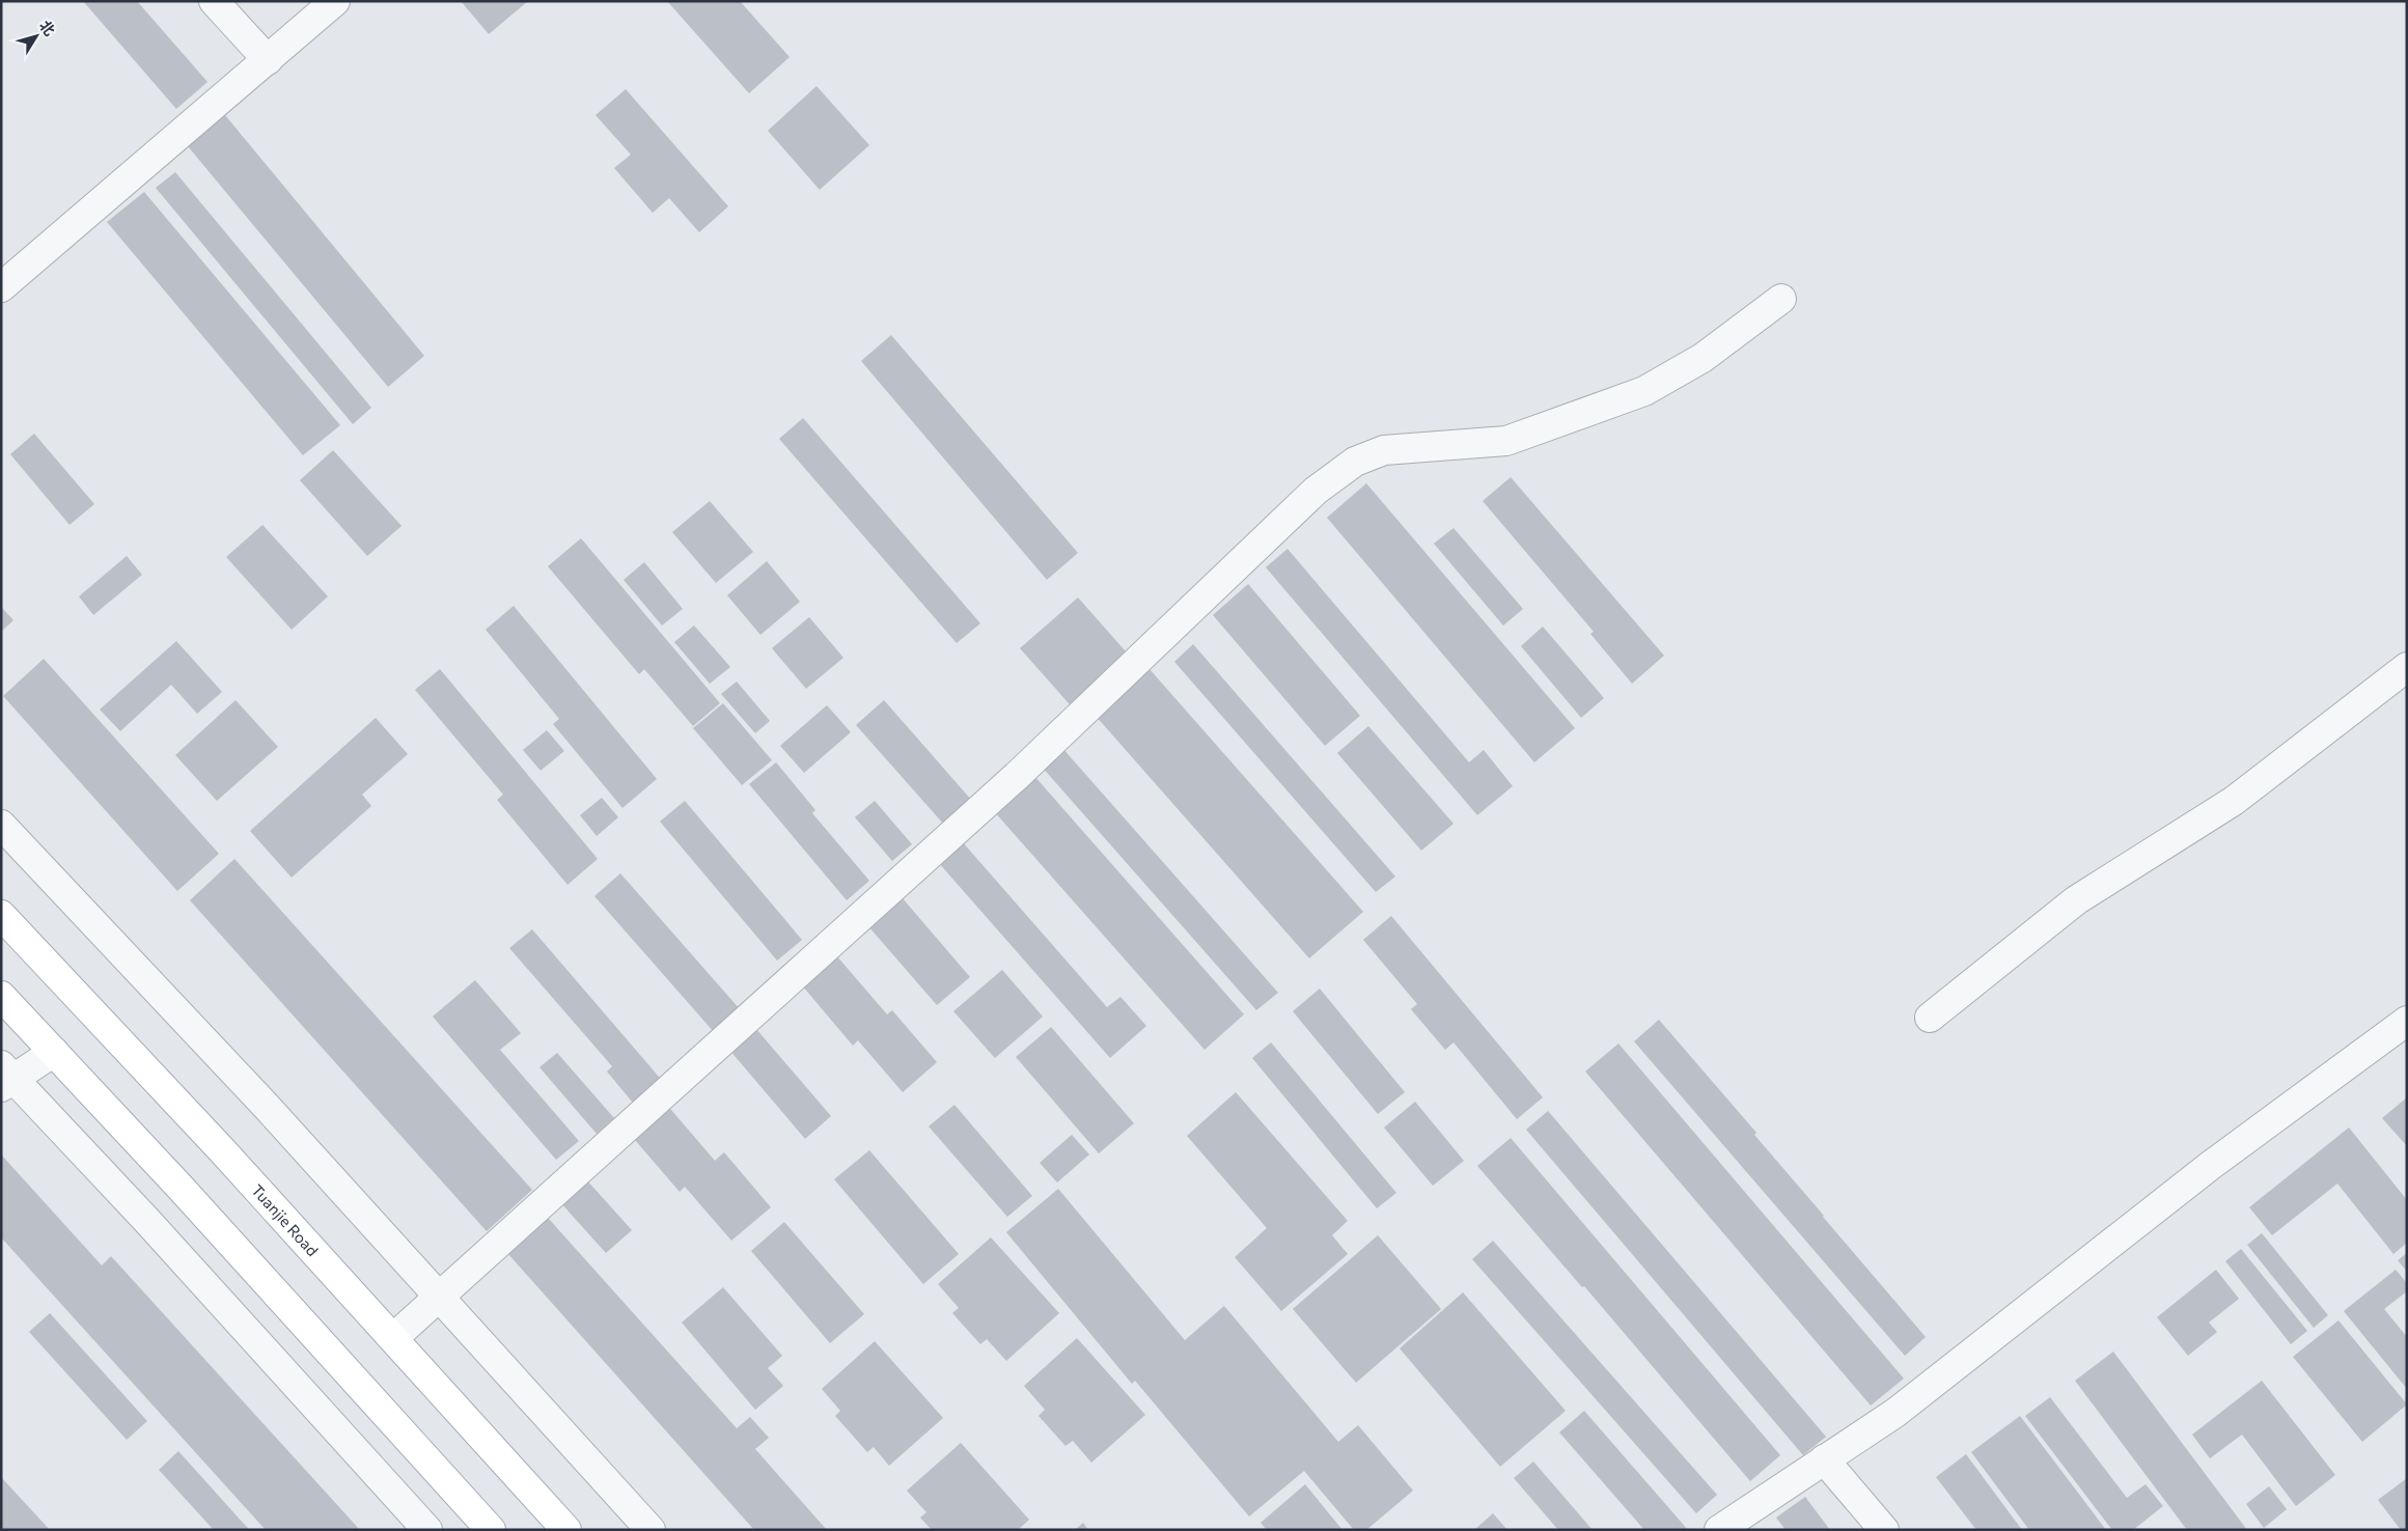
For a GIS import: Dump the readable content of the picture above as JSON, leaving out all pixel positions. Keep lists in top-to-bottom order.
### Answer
{
  "streets": {
    "main road": ["Tuanjie Road"]
  },
  "north": "top right"
}
